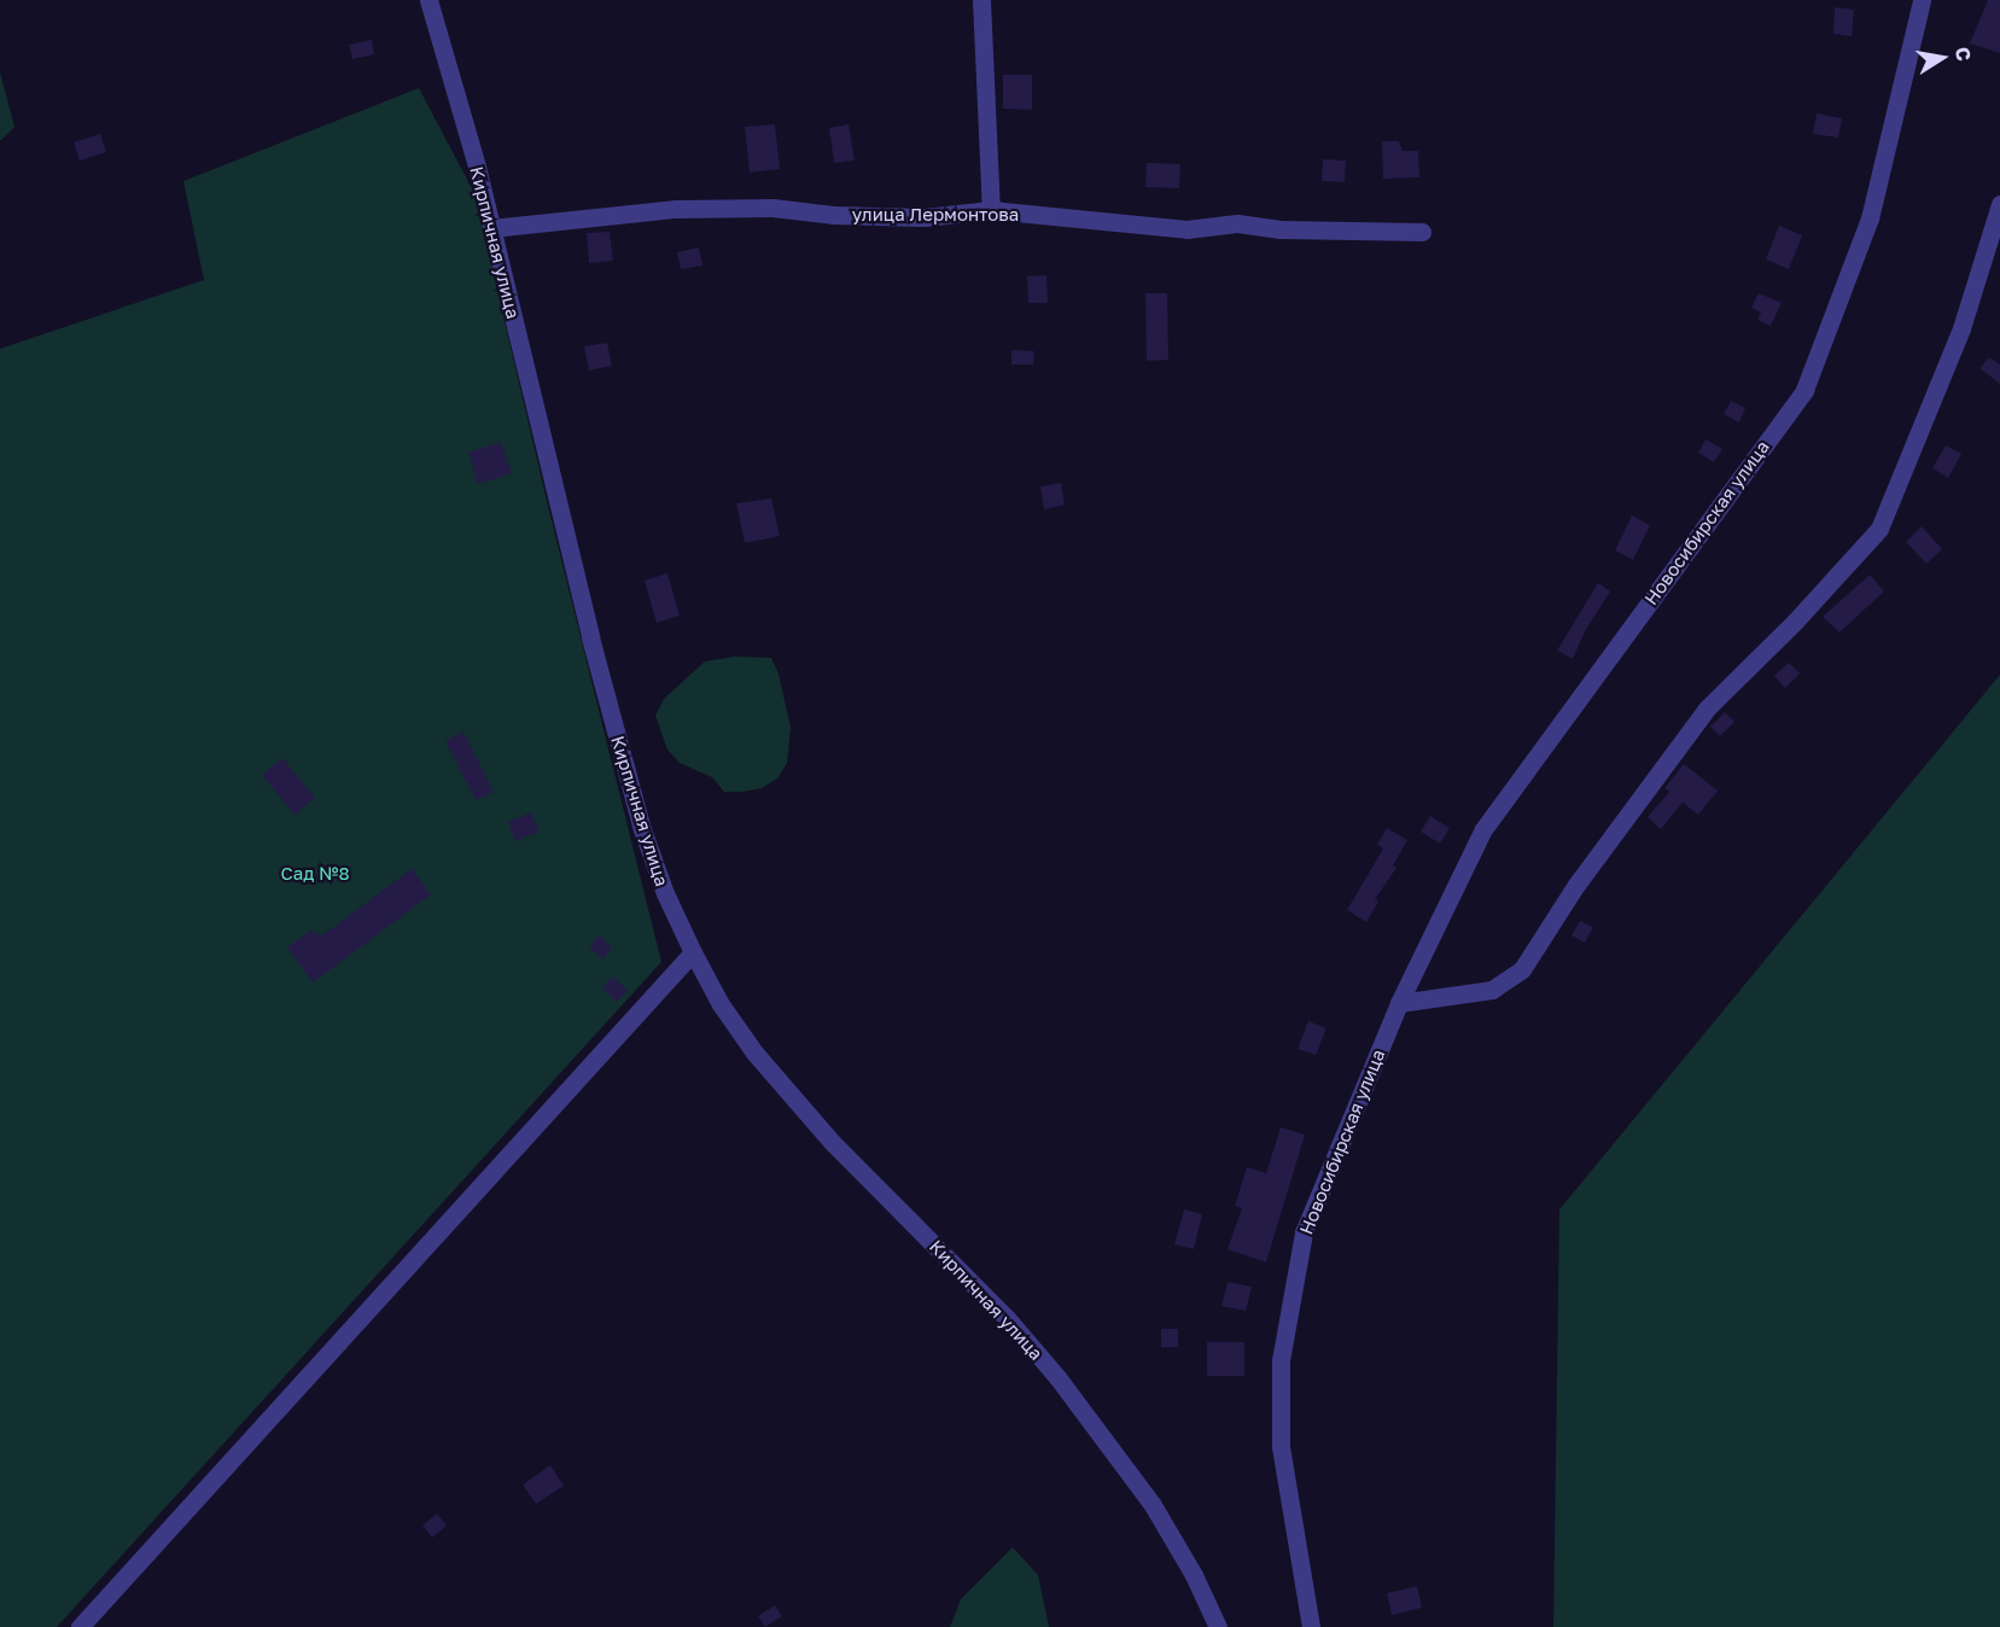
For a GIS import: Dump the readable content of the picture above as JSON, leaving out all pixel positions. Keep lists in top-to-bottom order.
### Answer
{
  "streets": {
    "street": ["улица Лермонтова", "Кирпичная улица", "Новосибирская улица"]
  },
  "crossings": [
    ["улица Лермонтова", "Кирпичная улица"]
  ],
  "parks": ["Сад №8"],
  "north": "right"
}
